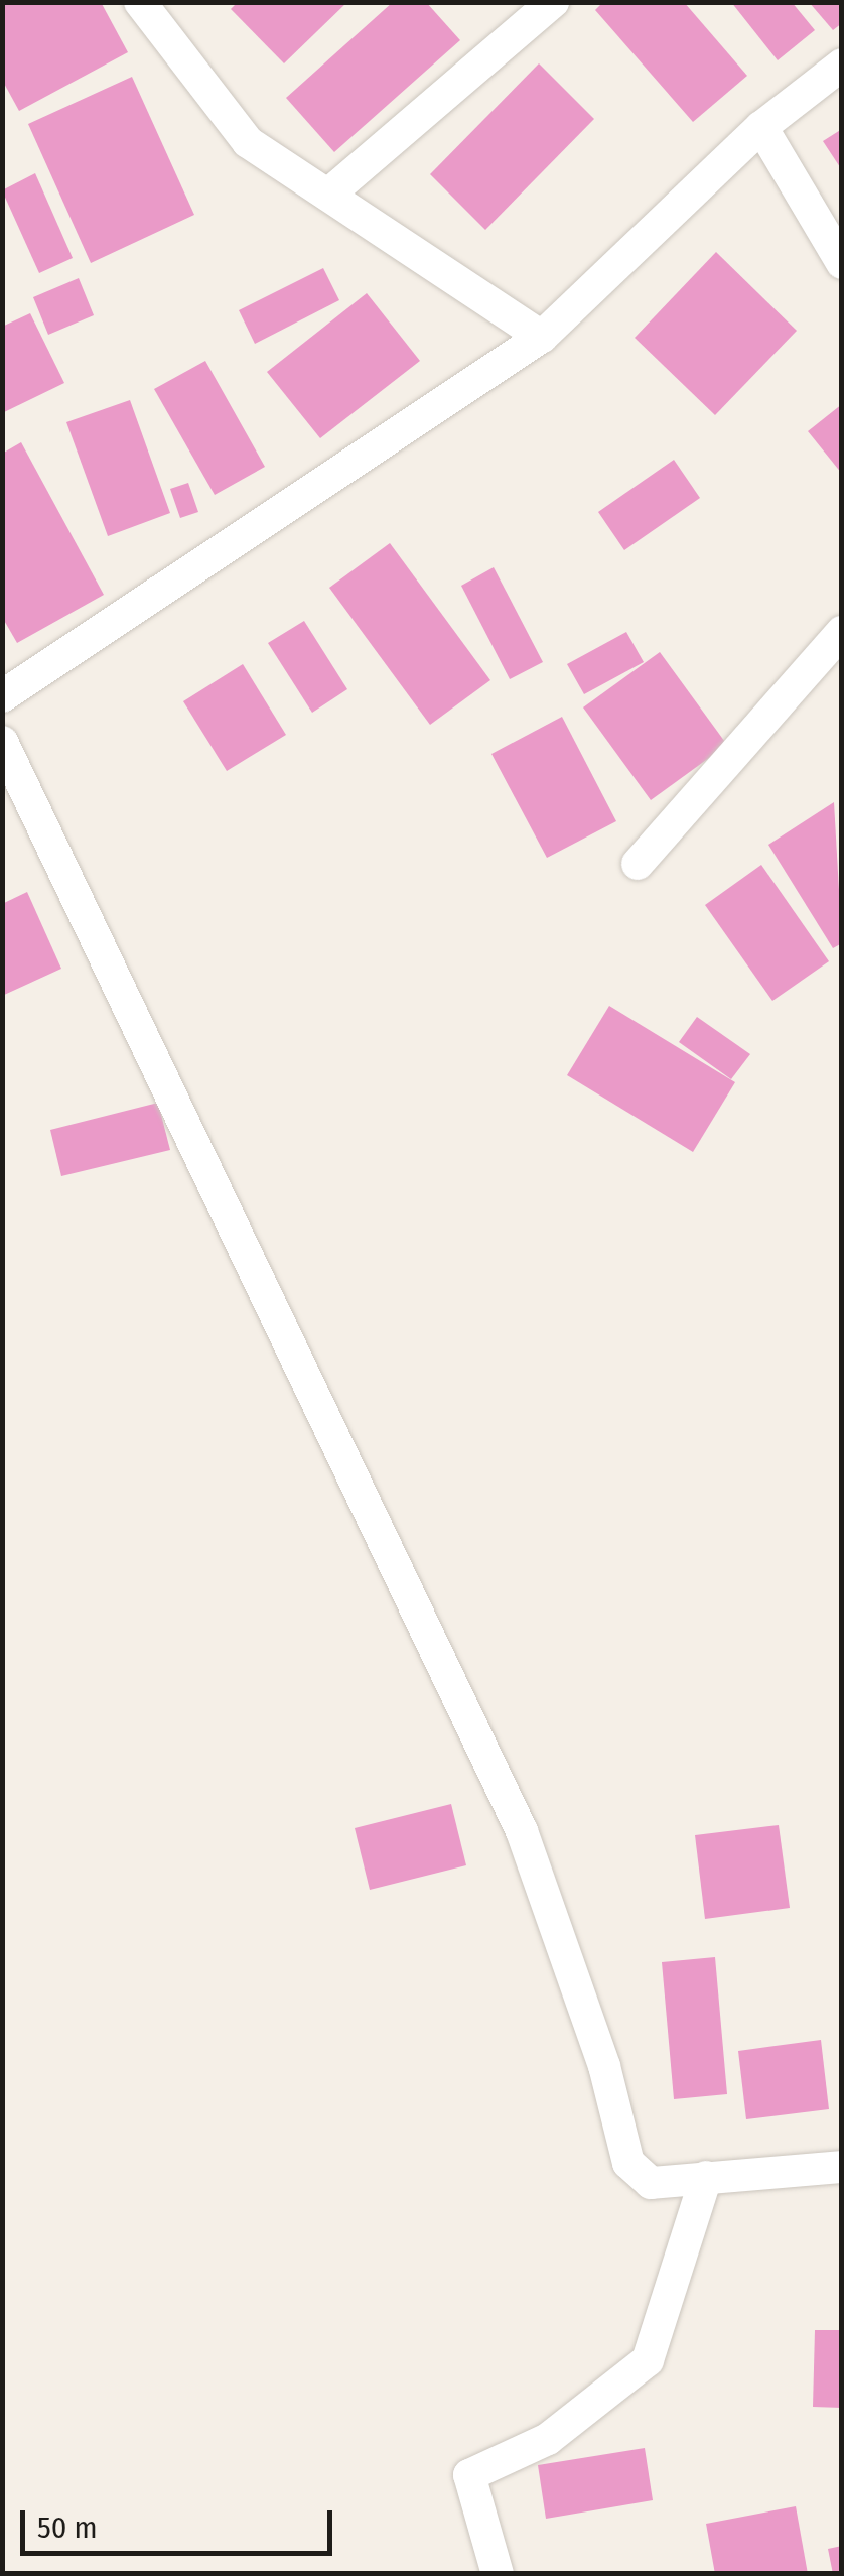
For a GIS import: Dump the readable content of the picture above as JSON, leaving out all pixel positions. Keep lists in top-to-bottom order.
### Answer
{
  "scale_bar": "50 m"
}
